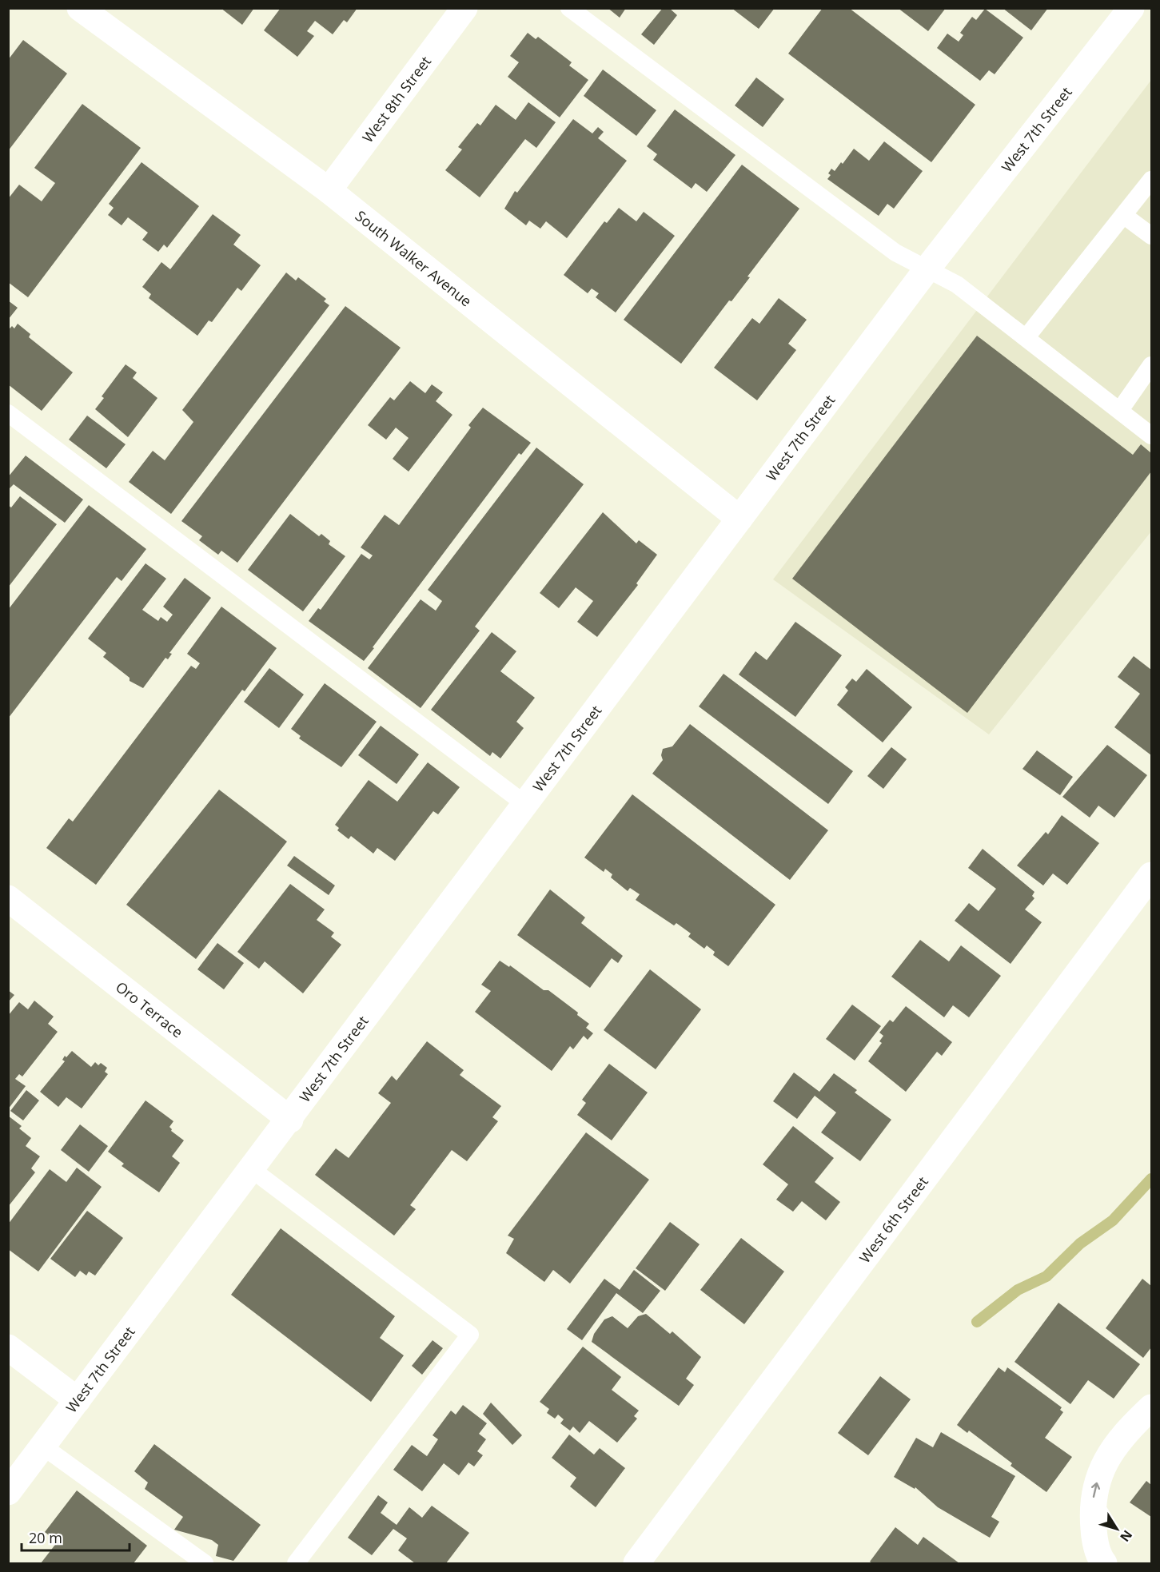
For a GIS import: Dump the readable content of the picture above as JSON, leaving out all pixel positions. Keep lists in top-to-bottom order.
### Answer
{
  "streets": {
    "street": [
      "West 8th Street",
      "West 7th Street",
      "South Walker Avenue",
      "Oro Terrace",
      "West 6th Street"
    ]
  },
  "crossings": [
    ["West 8th Street", "South Walker Avenue"],
    ["West 7th Street", "South Walker Avenue"],
    ["West 7th Street", "Oro Terrace"]
  ],
  "scale_bar": "20 m",
  "north": "bottom right"
}
